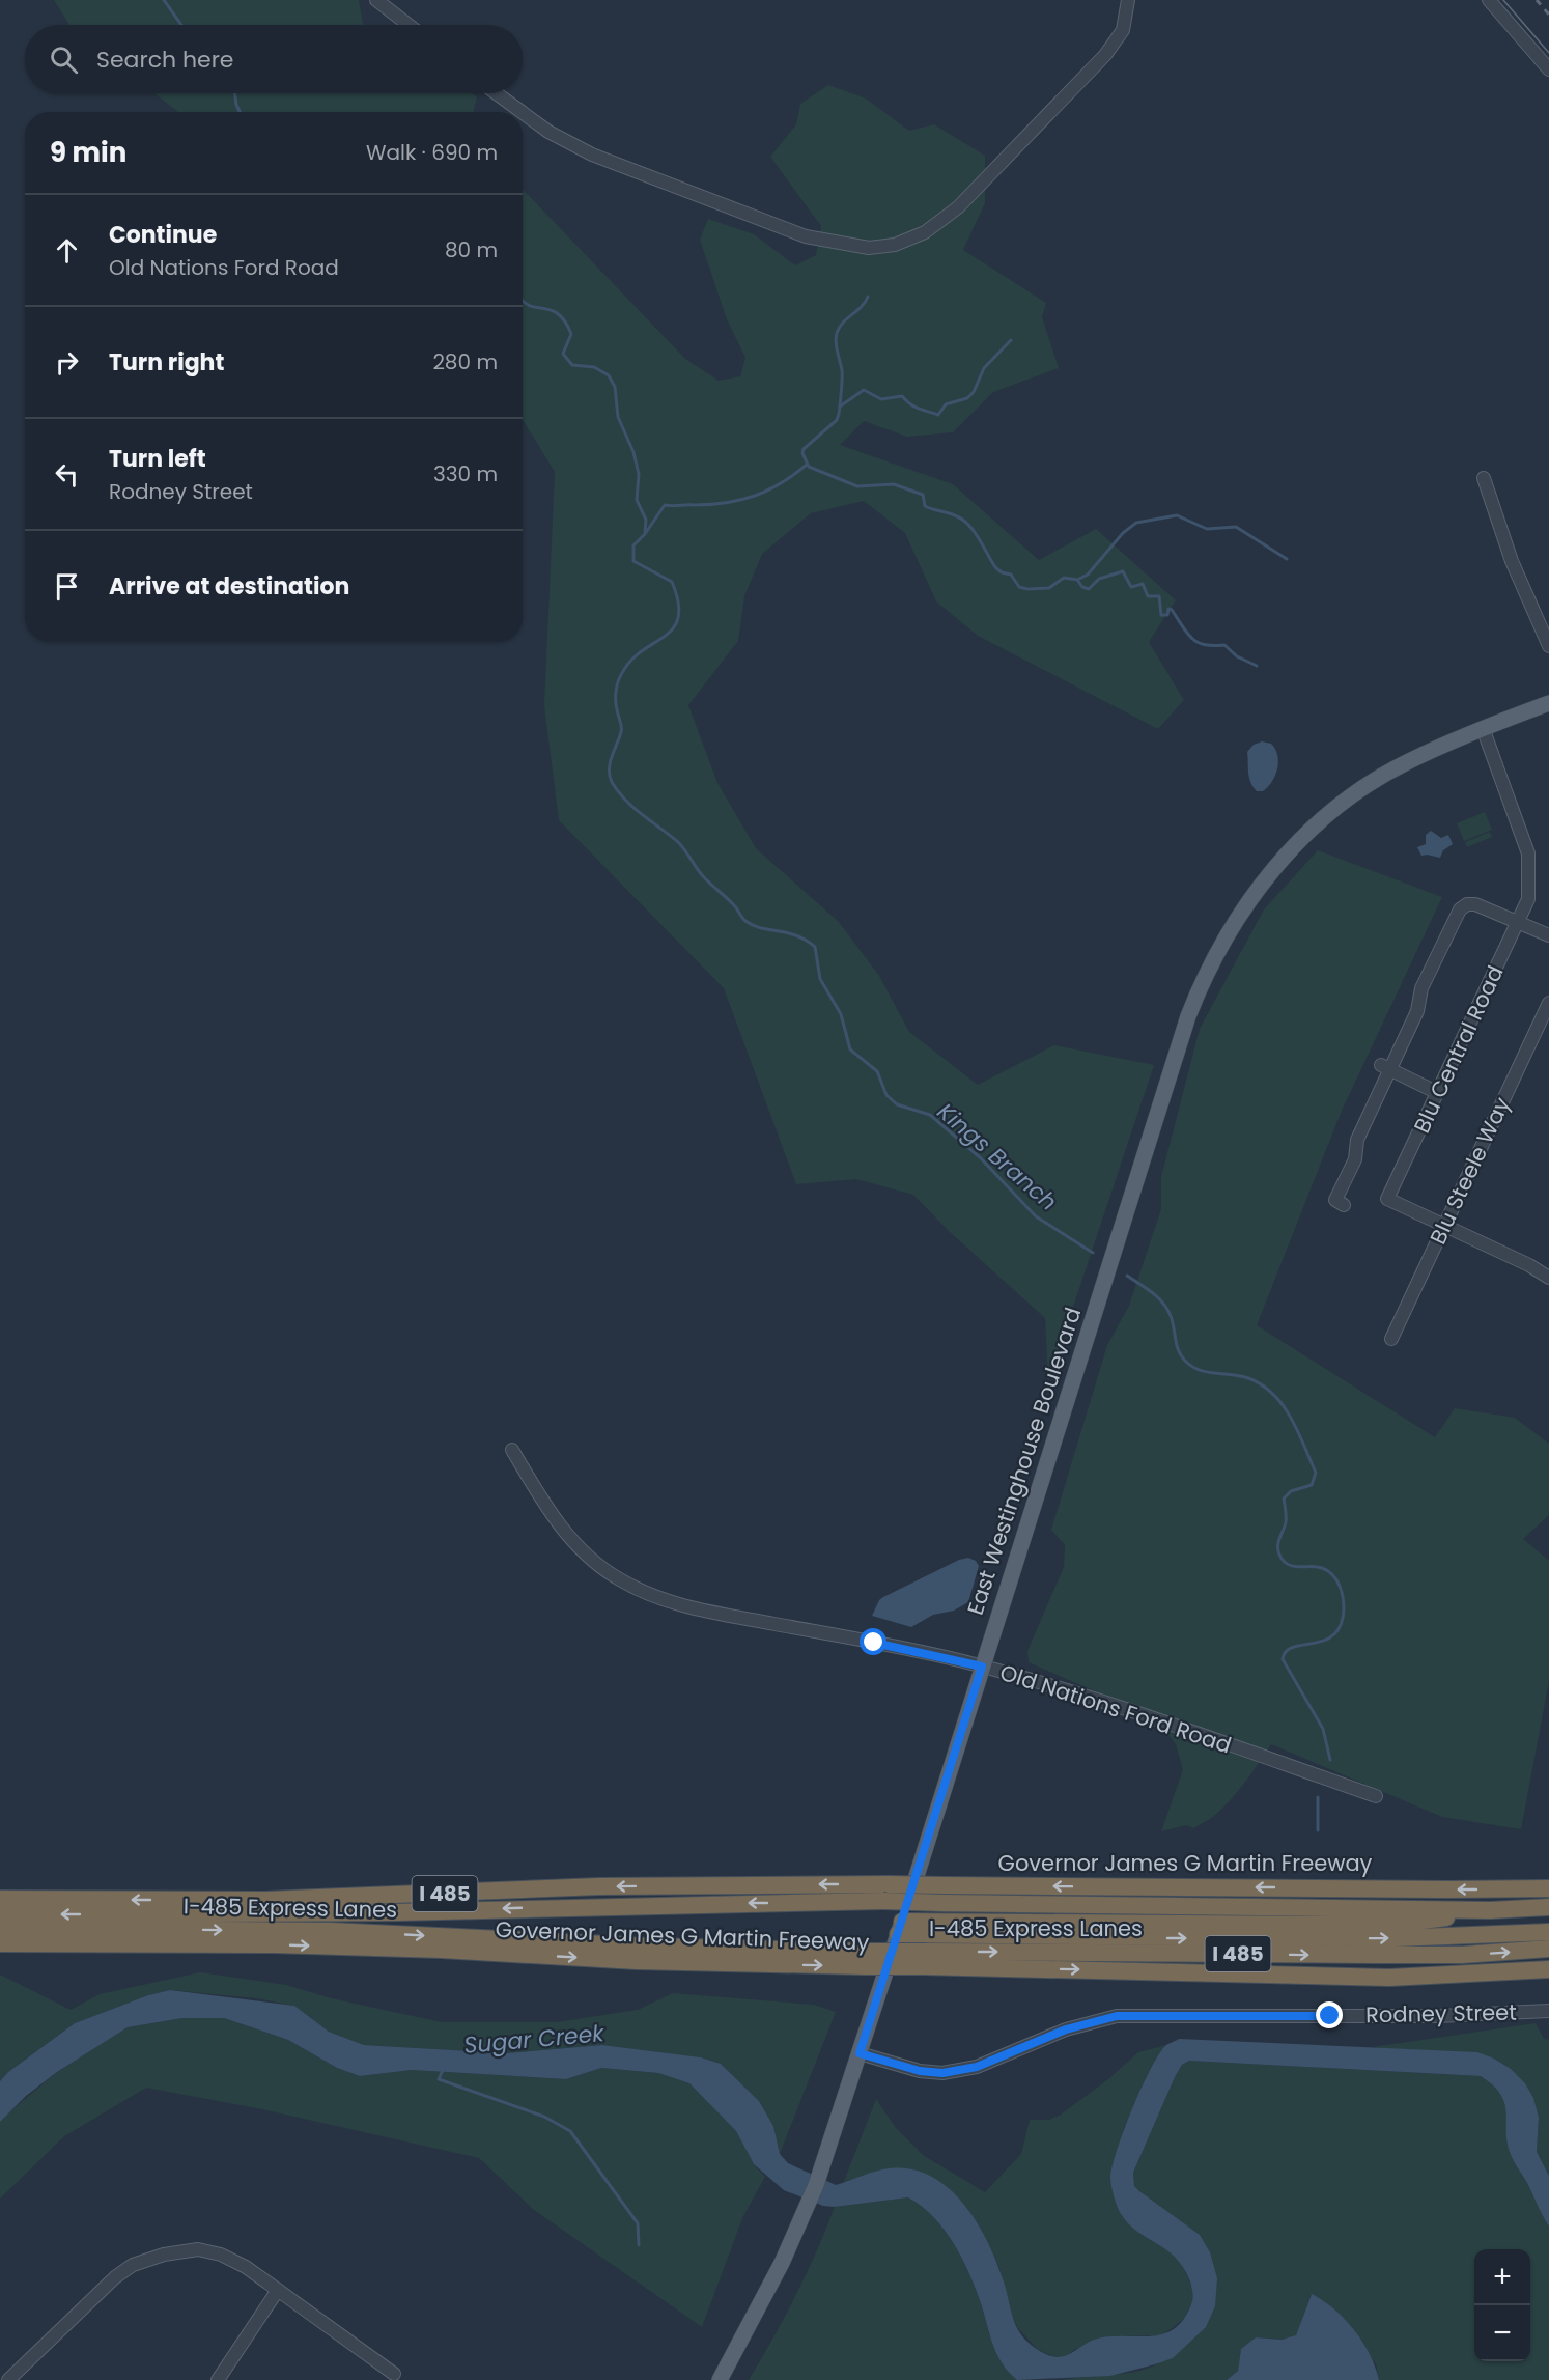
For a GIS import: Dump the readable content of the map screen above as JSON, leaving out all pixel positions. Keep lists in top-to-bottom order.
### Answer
{
  "streets": {
    "highway": ["Governor James G Martin Freeway", "I 485", "I-485 Express Lanes"],
    "main road": ["East Westinghouse Boulevard"],
    "street": [
      "Blu Central Road",
      "Blu Steele Way",
      "Old Nations Ford Road",
      "Rodney Street"
    ]
  },
  "crossings": [
    ["Blu Central Road", "Blu Steele Way"],
    ["Blu Central Road", "East Westinghouse Boulevard"],
    ["East Westinghouse Boulevard", "Old Nations Ford Road"],
    ["East Westinghouse Boulevard", "Rodney Street"],
    ["Governor James G Martin Freeway", "I-485 Express Lanes"]
  ],
  "water": ["Kings Branch", "Sugar Creek"],
  "page": {
    "search": "Search here",
    "heading": ["9 min", "Walk · 690 m"],
    "list": [
      ["Continue", "Old Nations Ford Road", "80 m"],
      ["Turn right", "280 m"],
      ["Turn left", "Rodney Street", "330 m"],
      "Arrive at destination"
    ],
    "map_buttons": ["+", "−"]
  }
}
